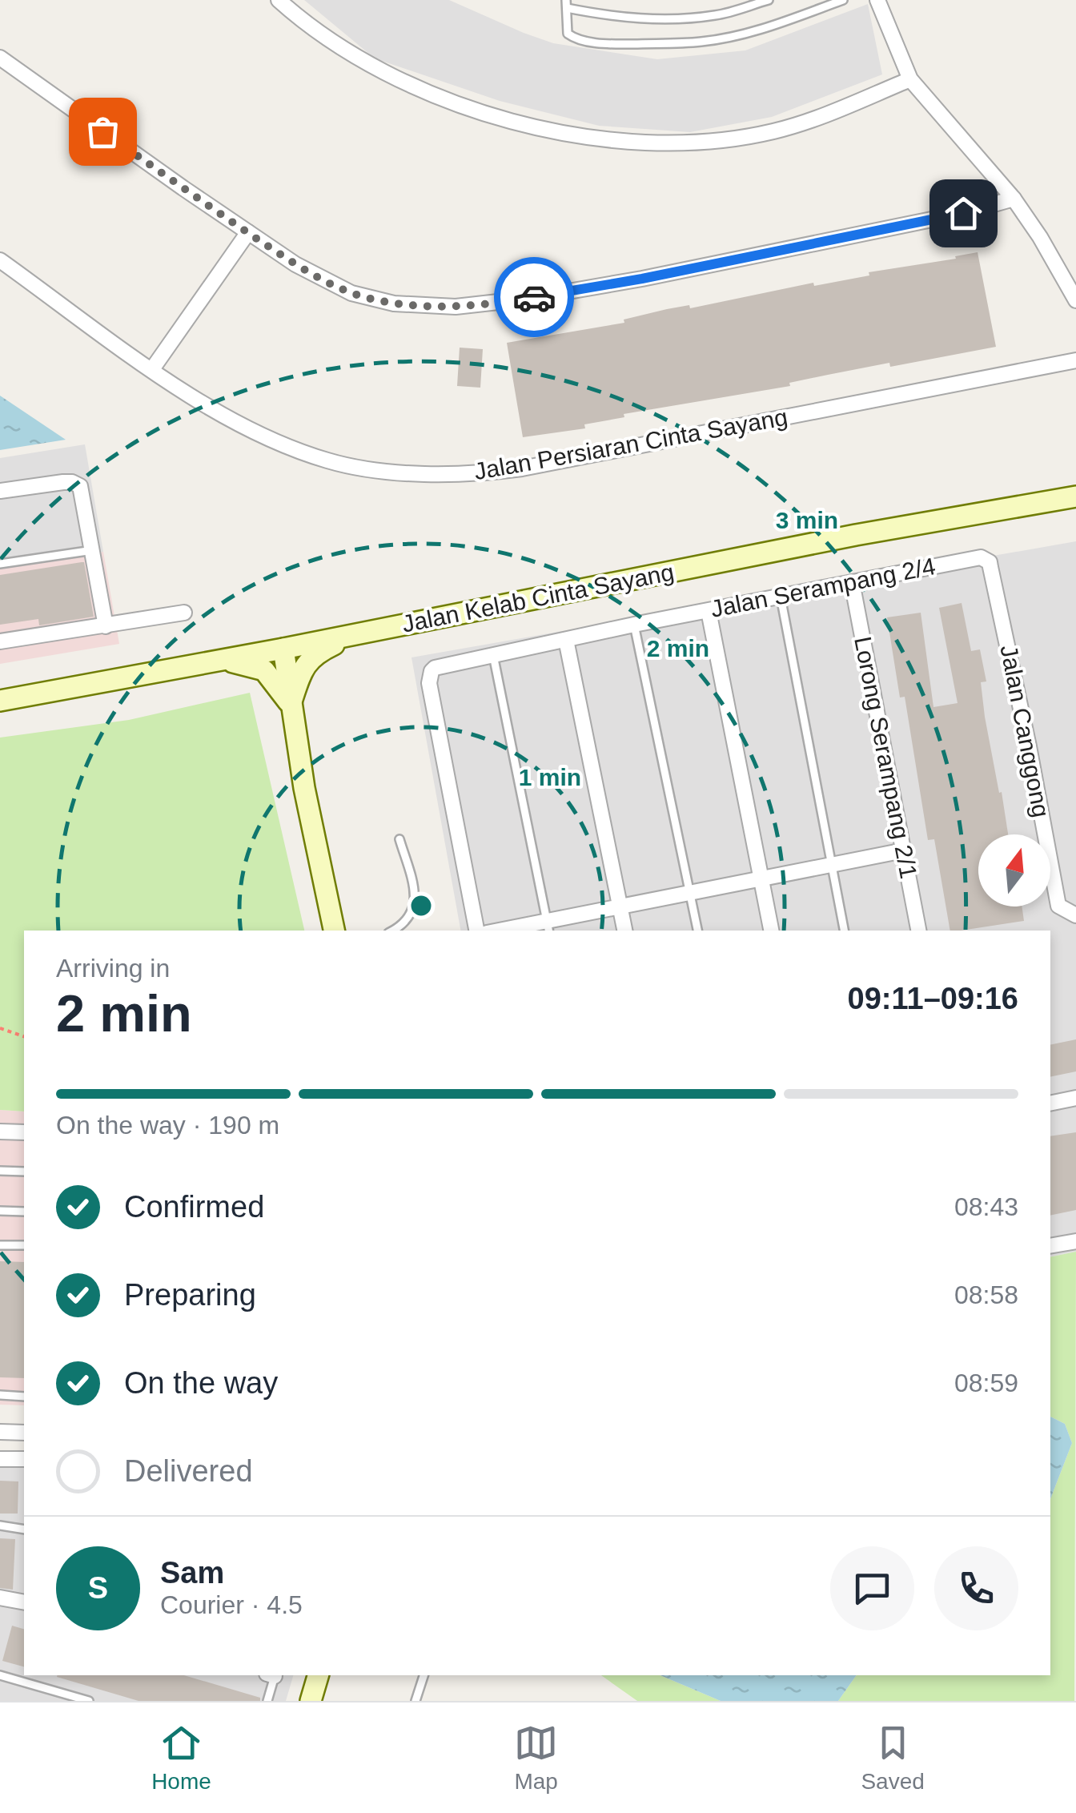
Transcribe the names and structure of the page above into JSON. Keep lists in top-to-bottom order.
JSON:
{
  "streets": {
    "main road": ["Jalan Kelab Cinta Sayang"],
    "street": [
      "Jalan Persiaran Cinta Sayang",
      "Jalan Serampang 2/4",
      "Jalan Canggong",
      "Lorong Serampang 2/1"
    ]
  },
  "crossings": [
    ["Jalan Serampang 2/4", "Jalan Canggong"],
    ["Jalan Serampang 2/4", "Lorong Serampang 2/1"]
  ],
  "north": "top",
  "page": {
    "heading": ["2 min", "Arriving in", "09:11–09:16"],
    "panel": ["Sam", "Courier · 4.5"],
    "bar": "On the way · 190 m",
    "list": [
      ["Confirmed", "08:43"],
      ["Preparing", "08:58"],
      ["On the way", "08:59"],
      "Delivered"
    ],
    "round": "S",
    "tabs": ["Home", "Map", "Saved"]
  },
  "rings": ["3 min", "2 min", "1 min"]
}
